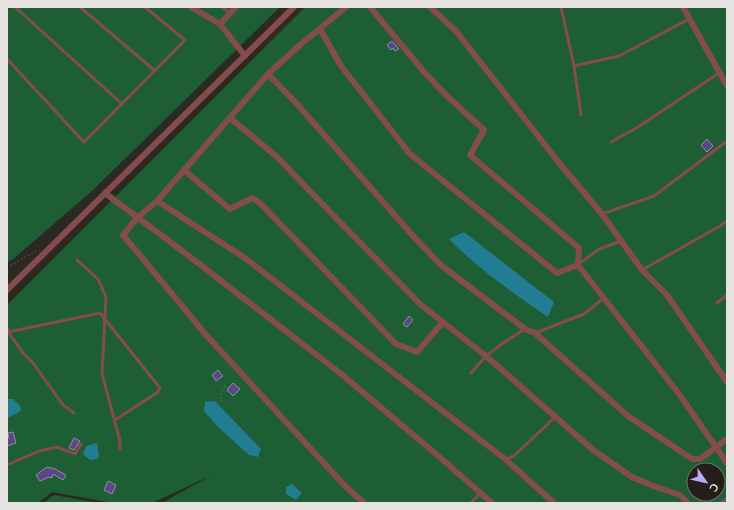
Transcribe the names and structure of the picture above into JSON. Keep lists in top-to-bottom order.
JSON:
{
  "north": "bottom right"
}
